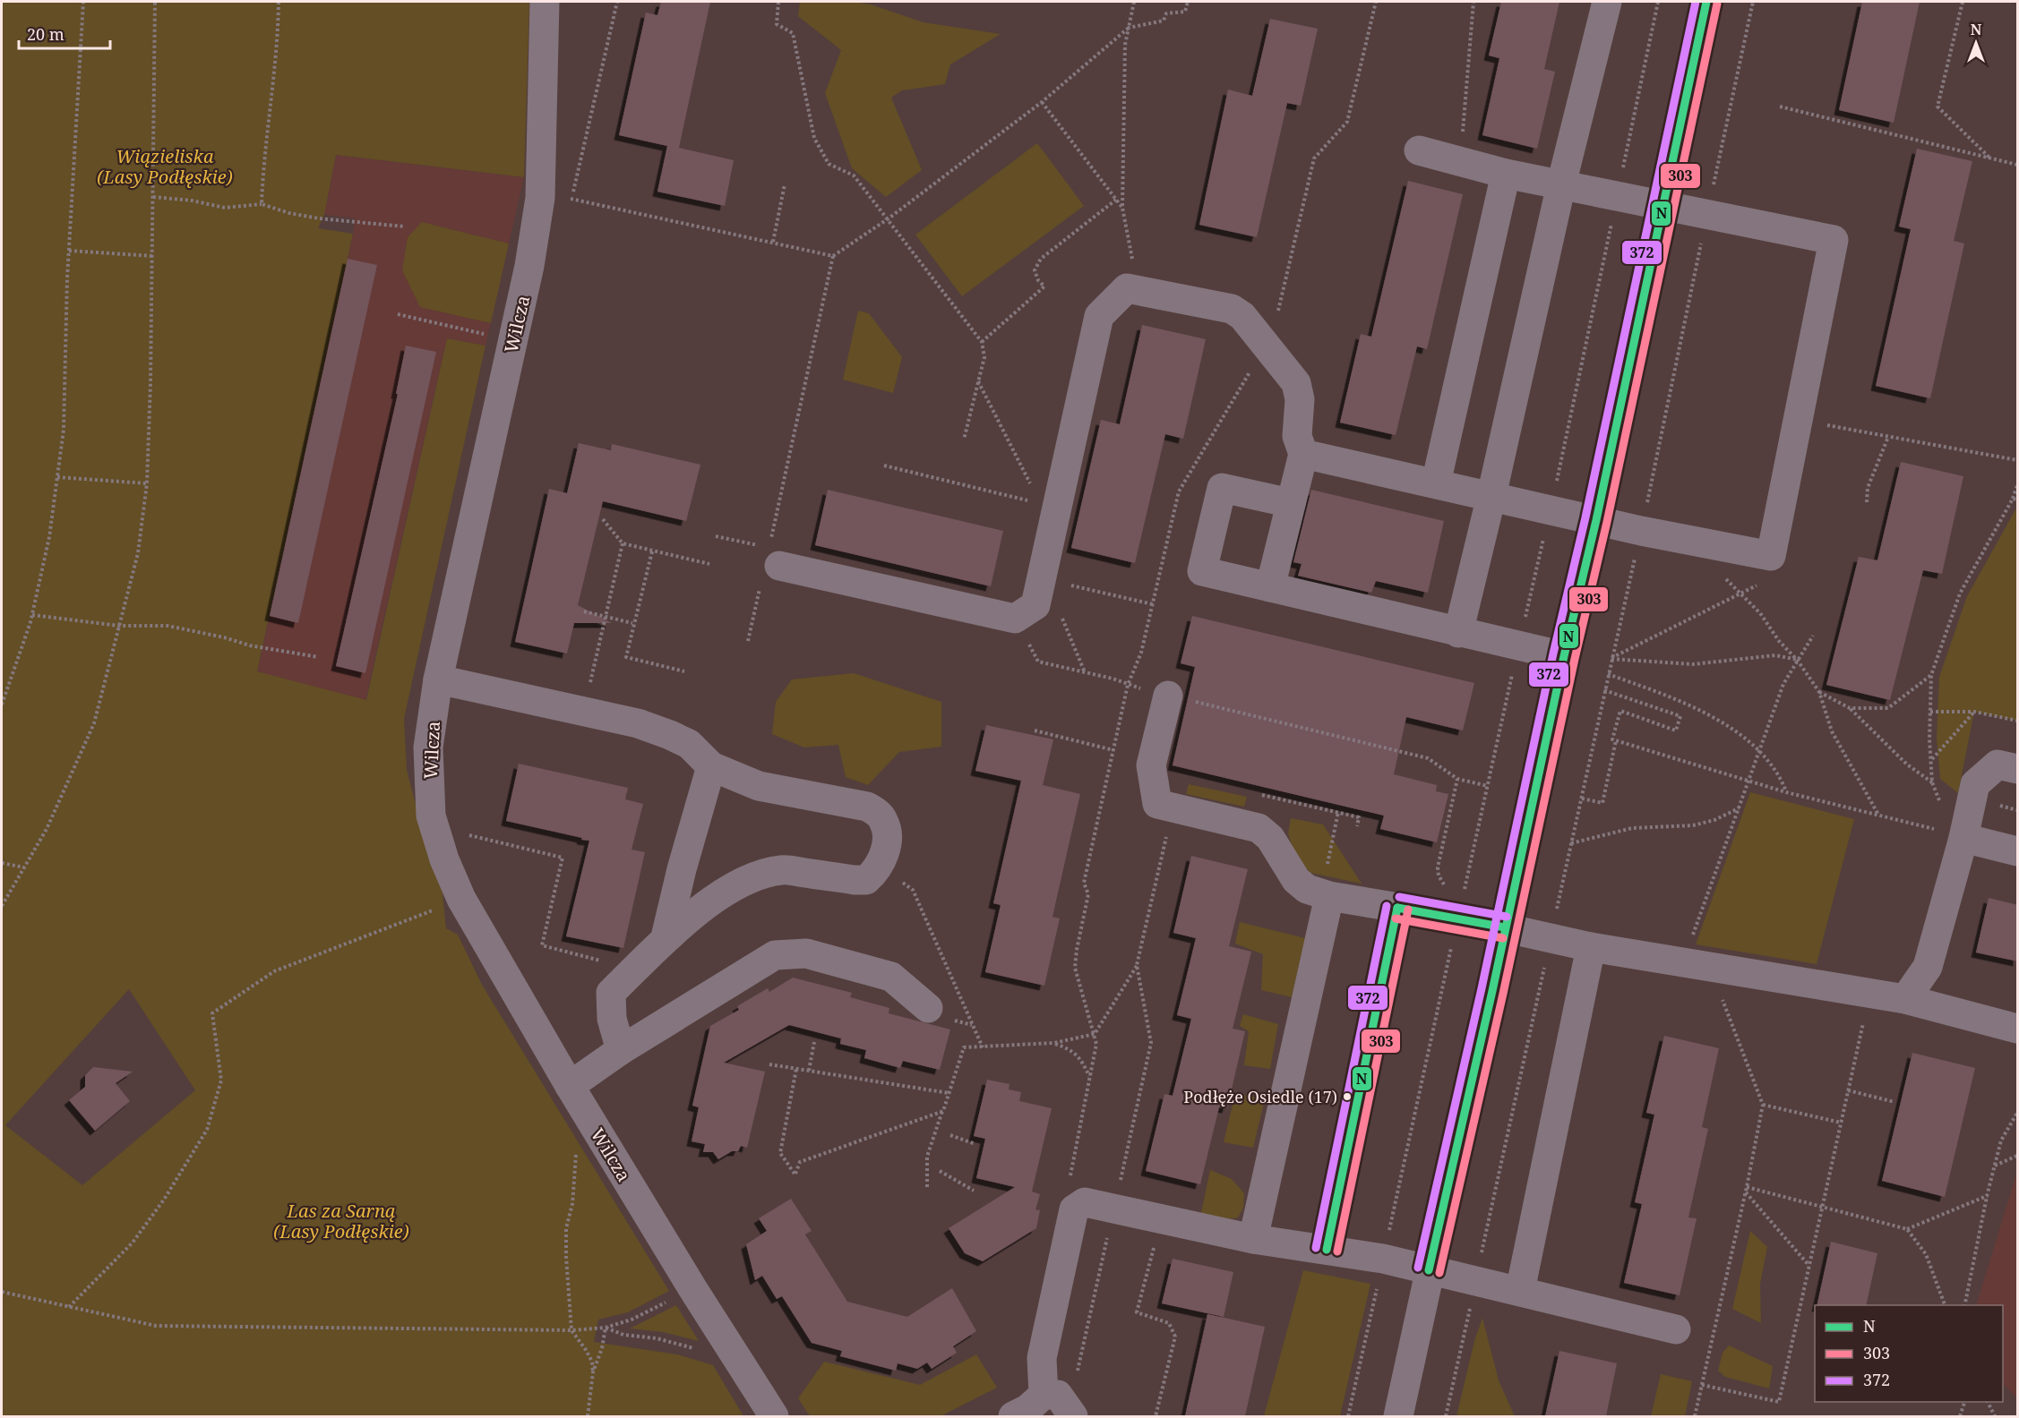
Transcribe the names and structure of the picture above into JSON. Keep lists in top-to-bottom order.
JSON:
{
  "streets": {
    "street": ["Wilcza"]
  },
  "parks": ["Wiązieliska (Lasy Podłęskie)", "Las za Sarną (Lasy Podłęskie)"],
  "places": ["Podłęże Osiedle (17)"],
  "lines": ["transit line N", "transit line 372", "transit line 303"],
  "legend": ["N", "303", "372"],
  "scale_bar": "20 m",
  "north": "top"
}
